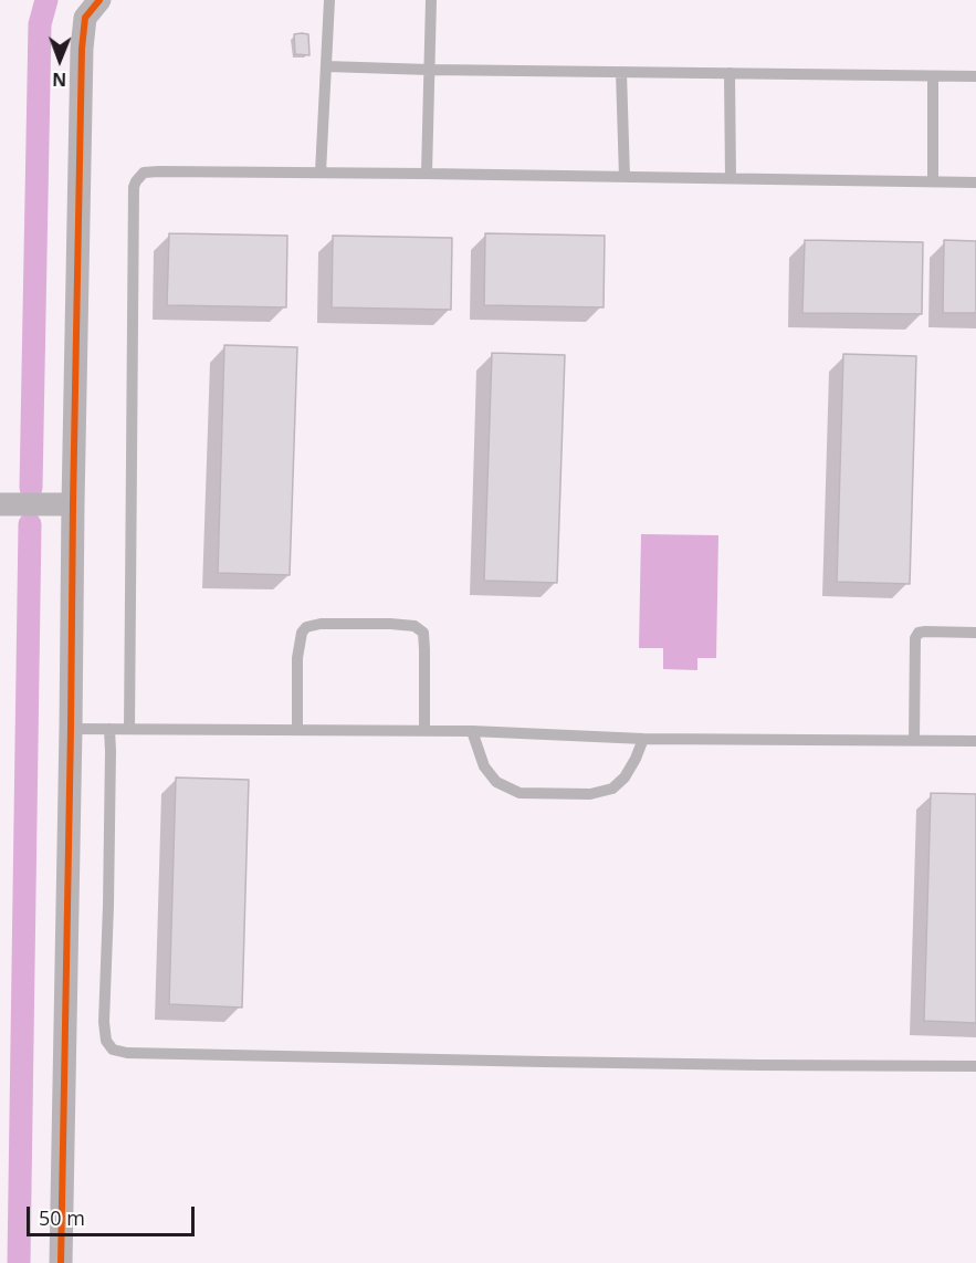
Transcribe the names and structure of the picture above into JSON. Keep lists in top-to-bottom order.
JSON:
{
  "scale_bar": "50 m",
  "north": "bottom"
}
